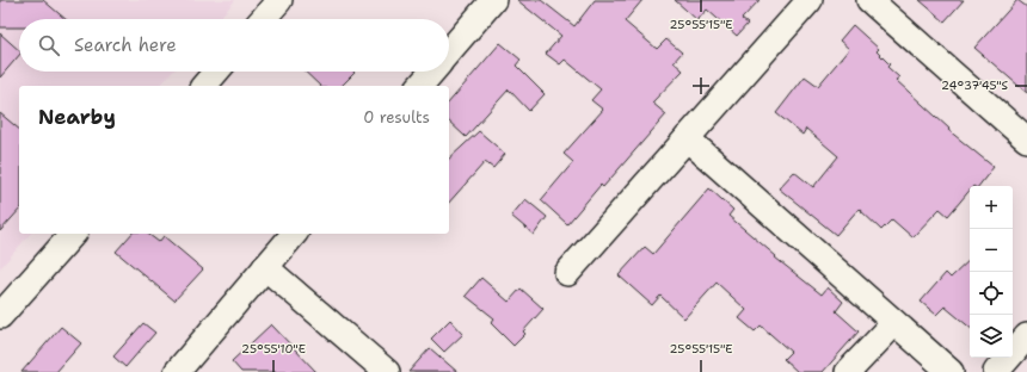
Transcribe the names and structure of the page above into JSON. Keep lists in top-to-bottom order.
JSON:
{
  "page": {
    "search": "Search here",
    "heading": ["Nearby", "0 results"],
    "map_buttons": ["+", "−"]
  },
  "coordinates": ["25°55'15\"E", "24°37'45\"S", "25°55'10\"E"]
}
